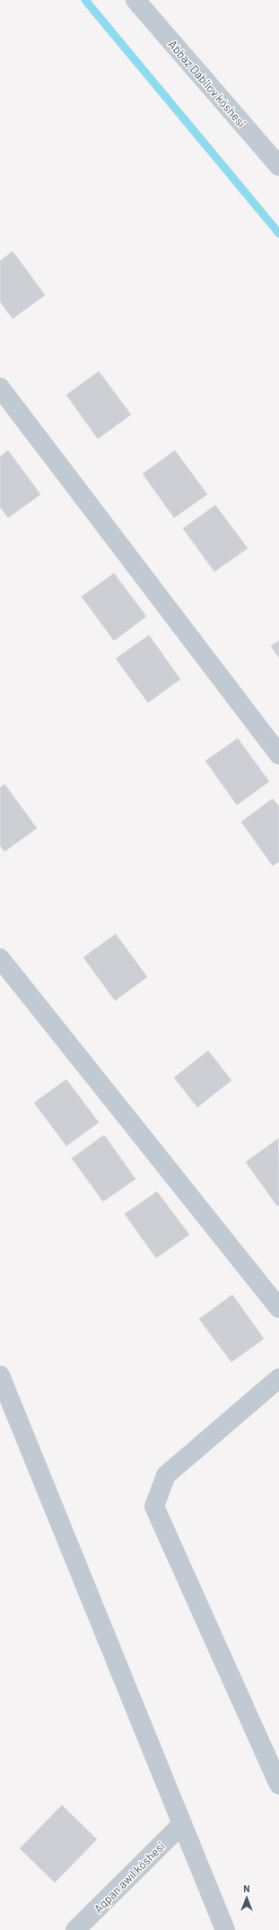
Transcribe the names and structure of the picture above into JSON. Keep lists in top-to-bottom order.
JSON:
{
  "streets": {
    "street": ["Abbaz Dabilov kóshesi", "Aqpan awıl kóshesi"]
  },
  "north": "top"
}
